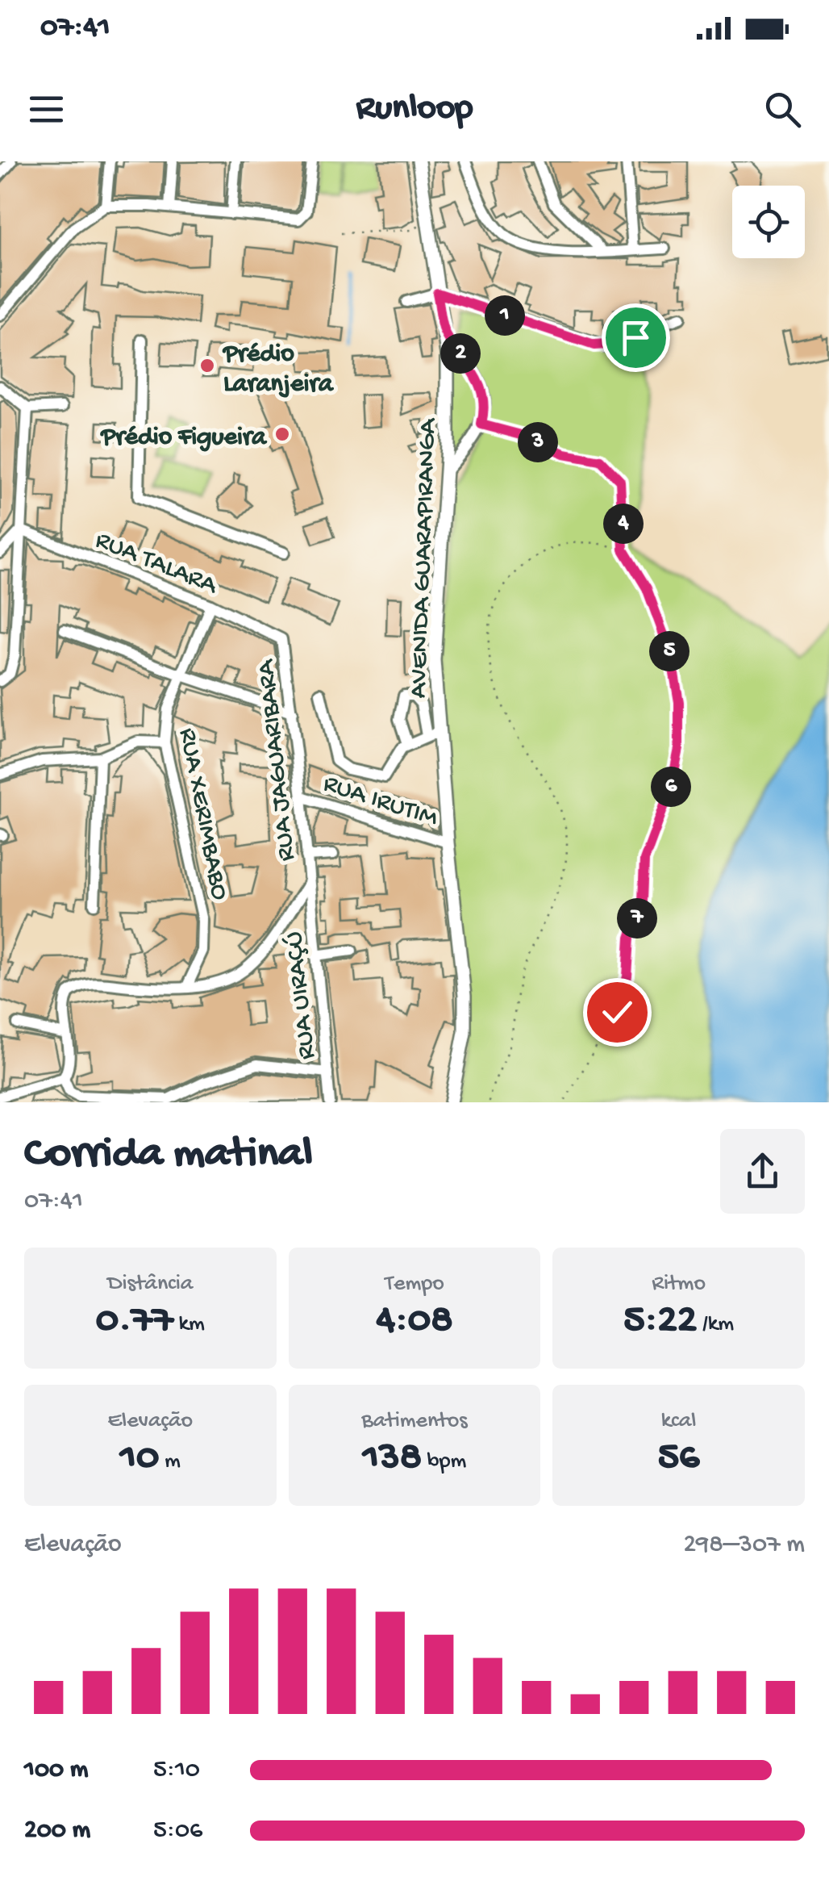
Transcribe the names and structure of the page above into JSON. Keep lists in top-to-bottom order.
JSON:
{
  "streets": {
    "main road": ["AVENIDA GUARAPIRANGA"],
    "street": [
      "RUA TALARA",
      "RUA JAGUARIBARA",
      "RUA IRUTIM",
      "RUA XERIMBABO",
      "RUA UIRAÇÚ"
    ]
  },
  "crossings": [
    ["AVENIDA GUARAPIRANGA", "RUA IRUTIM"],
    ["RUA TALARA", "RUA JAGUARIBARA"],
    ["RUA TALARA", "RUA XERIMBABO"],
    ["RUA JAGUARIBARA", "RUA IRUTIM"],
    ["RUA JAGUARIBARA", "RUA UIRAÇÚ"]
  ],
  "places": ["Prédio Laranjeira", "Prédio Figueira"],
  "page": {
    "status": "07:41",
    "header": "Runloop",
    "pins": [
      "1",
      "2",
      "3",
      "4",
      "5",
      "6",
      "7"
    ],
    "heading": ["Corrida matinal", "07:41"],
    "stats": [
      ["Distância", "0.77 km"],
      ["Tempo", "4:08"],
      ["Ritmo", "5:22 /km"],
      ["Elevação", "10 m"],
      ["Batimentos", "138 bpm"],
      ["kcal", "56"]
    ],
    "chart": ["Elevação", "298–307 m"],
    "list": [
      {
        "name": "100 m",
        "note": "5:10"
      },
      {
        "name": "200 m",
        "note": "5:06"
      }
    ]
  }
}
